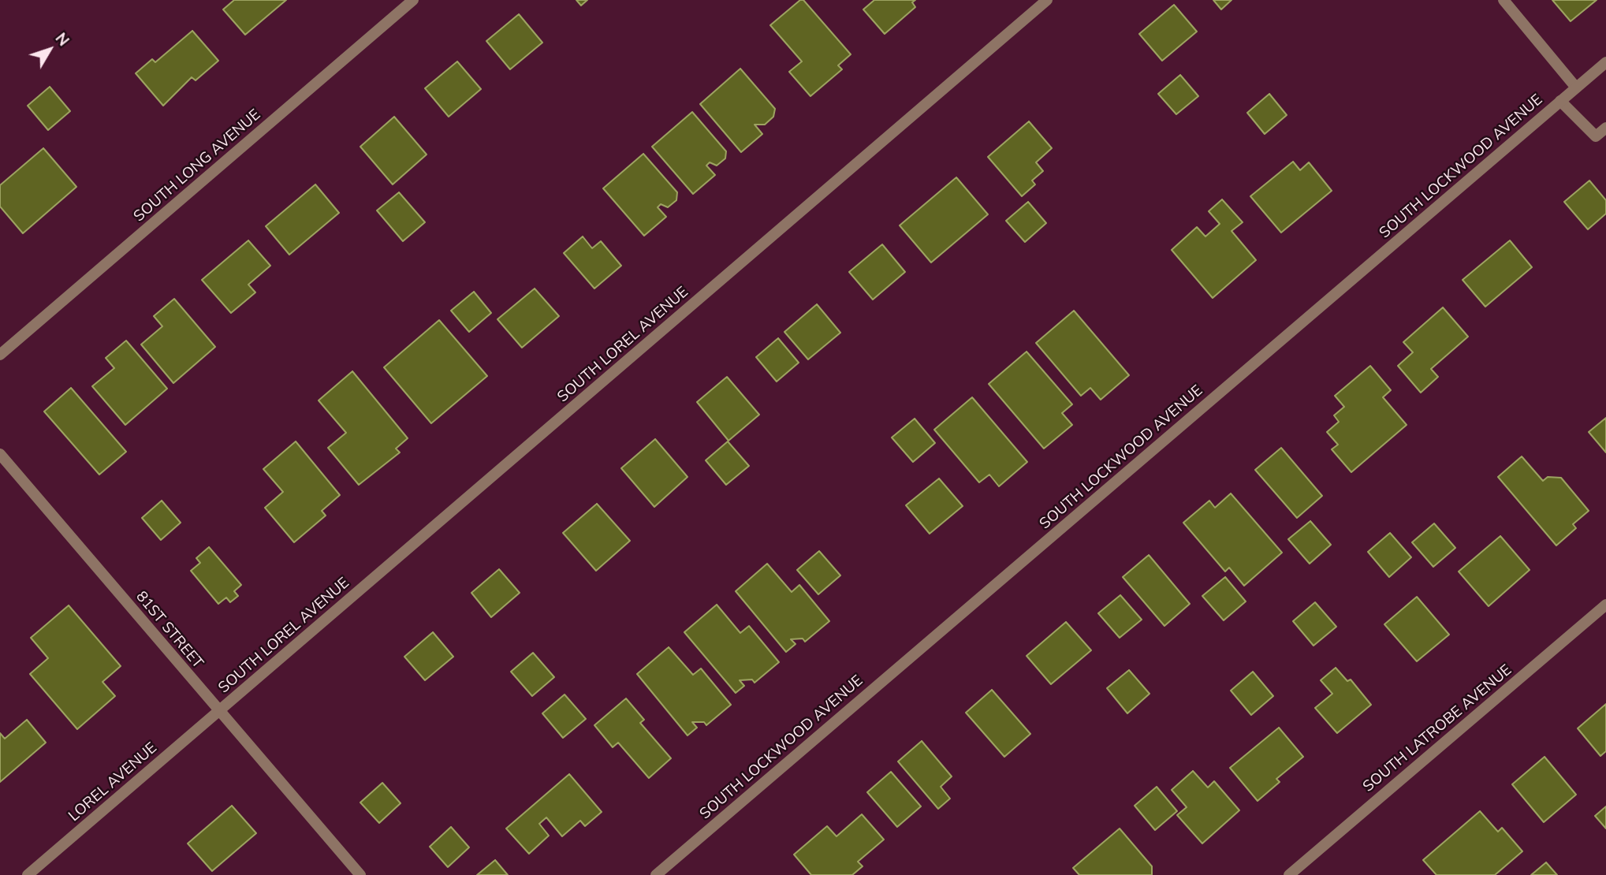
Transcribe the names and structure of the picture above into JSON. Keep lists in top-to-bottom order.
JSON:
{
  "streets": {
    "street": [
      "SOUTH LONG AVENUE",
      "SOUTH LOCKWOOD AVENUE",
      "SOUTH LOREL AVENUE",
      "81ST STREET",
      "SOUTH LATROBE AVENUE",
      "LOREL AVENUE"
    ]
  },
  "crossings": [
    ["SOUTH LOREL AVENUE", "81ST STREET"],
    ["SOUTH LOREL AVENUE", "LOREL AVENUE"],
    ["81ST STREET", "LOREL AVENUE"]
  ],
  "north": "top right"
}
